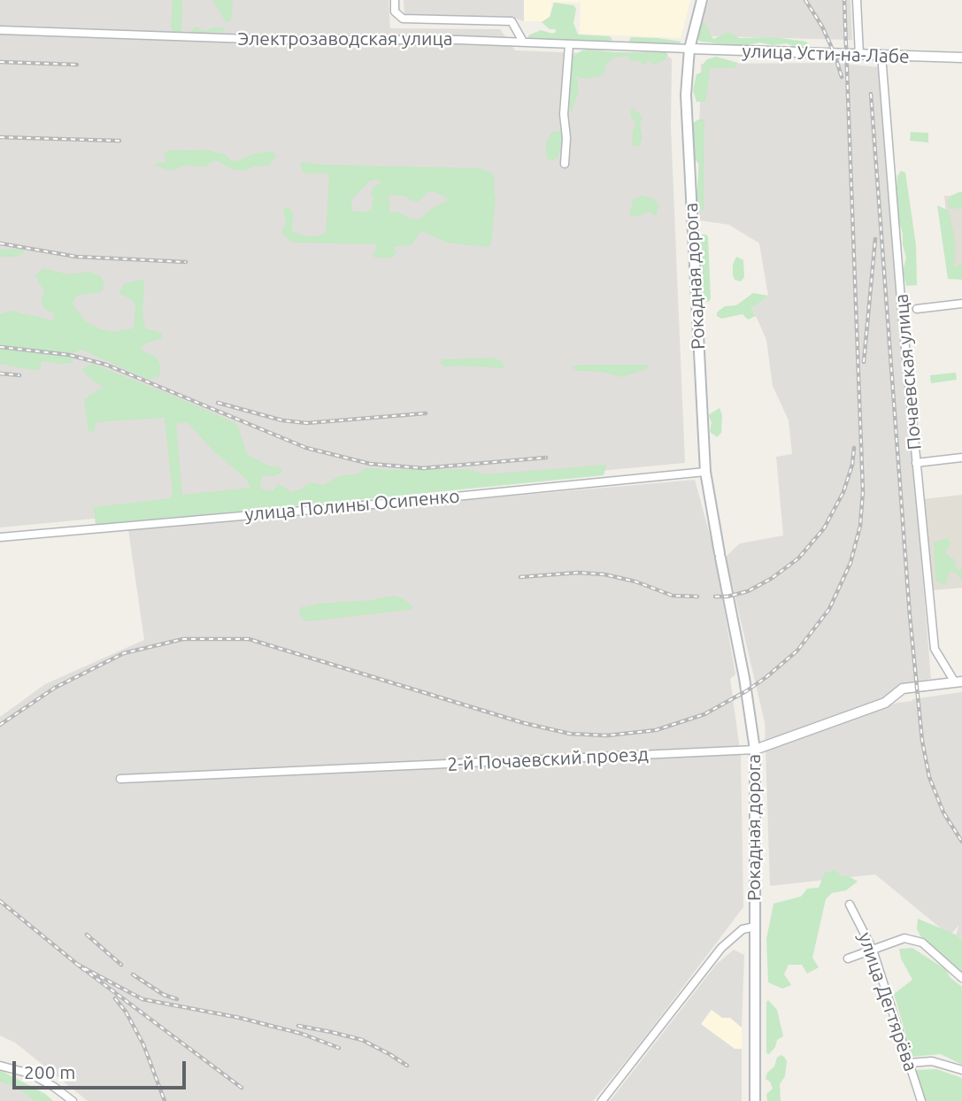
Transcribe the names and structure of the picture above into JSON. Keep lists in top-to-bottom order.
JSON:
{
  "streets": {
    "main road": ["Рокадная дорога"],
    "street": [
      "Электрозаводская улица",
      "улица Усти-на-Лабе",
      "Почаевская улица",
      "улица Полины Осипенко",
      "2-й Почаевский проезд",
      "улица Дегтярёва"
    ]
  },
  "crossings": [
    ["Электрозаводская улица", "улица Усти-на-Лабе"],
    ["Электрозаводская улица", "Рокадная дорога"],
    ["улица Усти-на-Лабе", "Рокадная дорога"],
    ["улица Усти-на-Лабе", "Почаевская улица"],
    ["Рокадная дорога", "улица Полины Осипенко"],
    ["Рокадная дорога", "2-й Почаевский проезд"],
    ["Почаевская улица", "2-й Почаевский проезд"]
  ],
  "scale_bar": "200 m"
}
